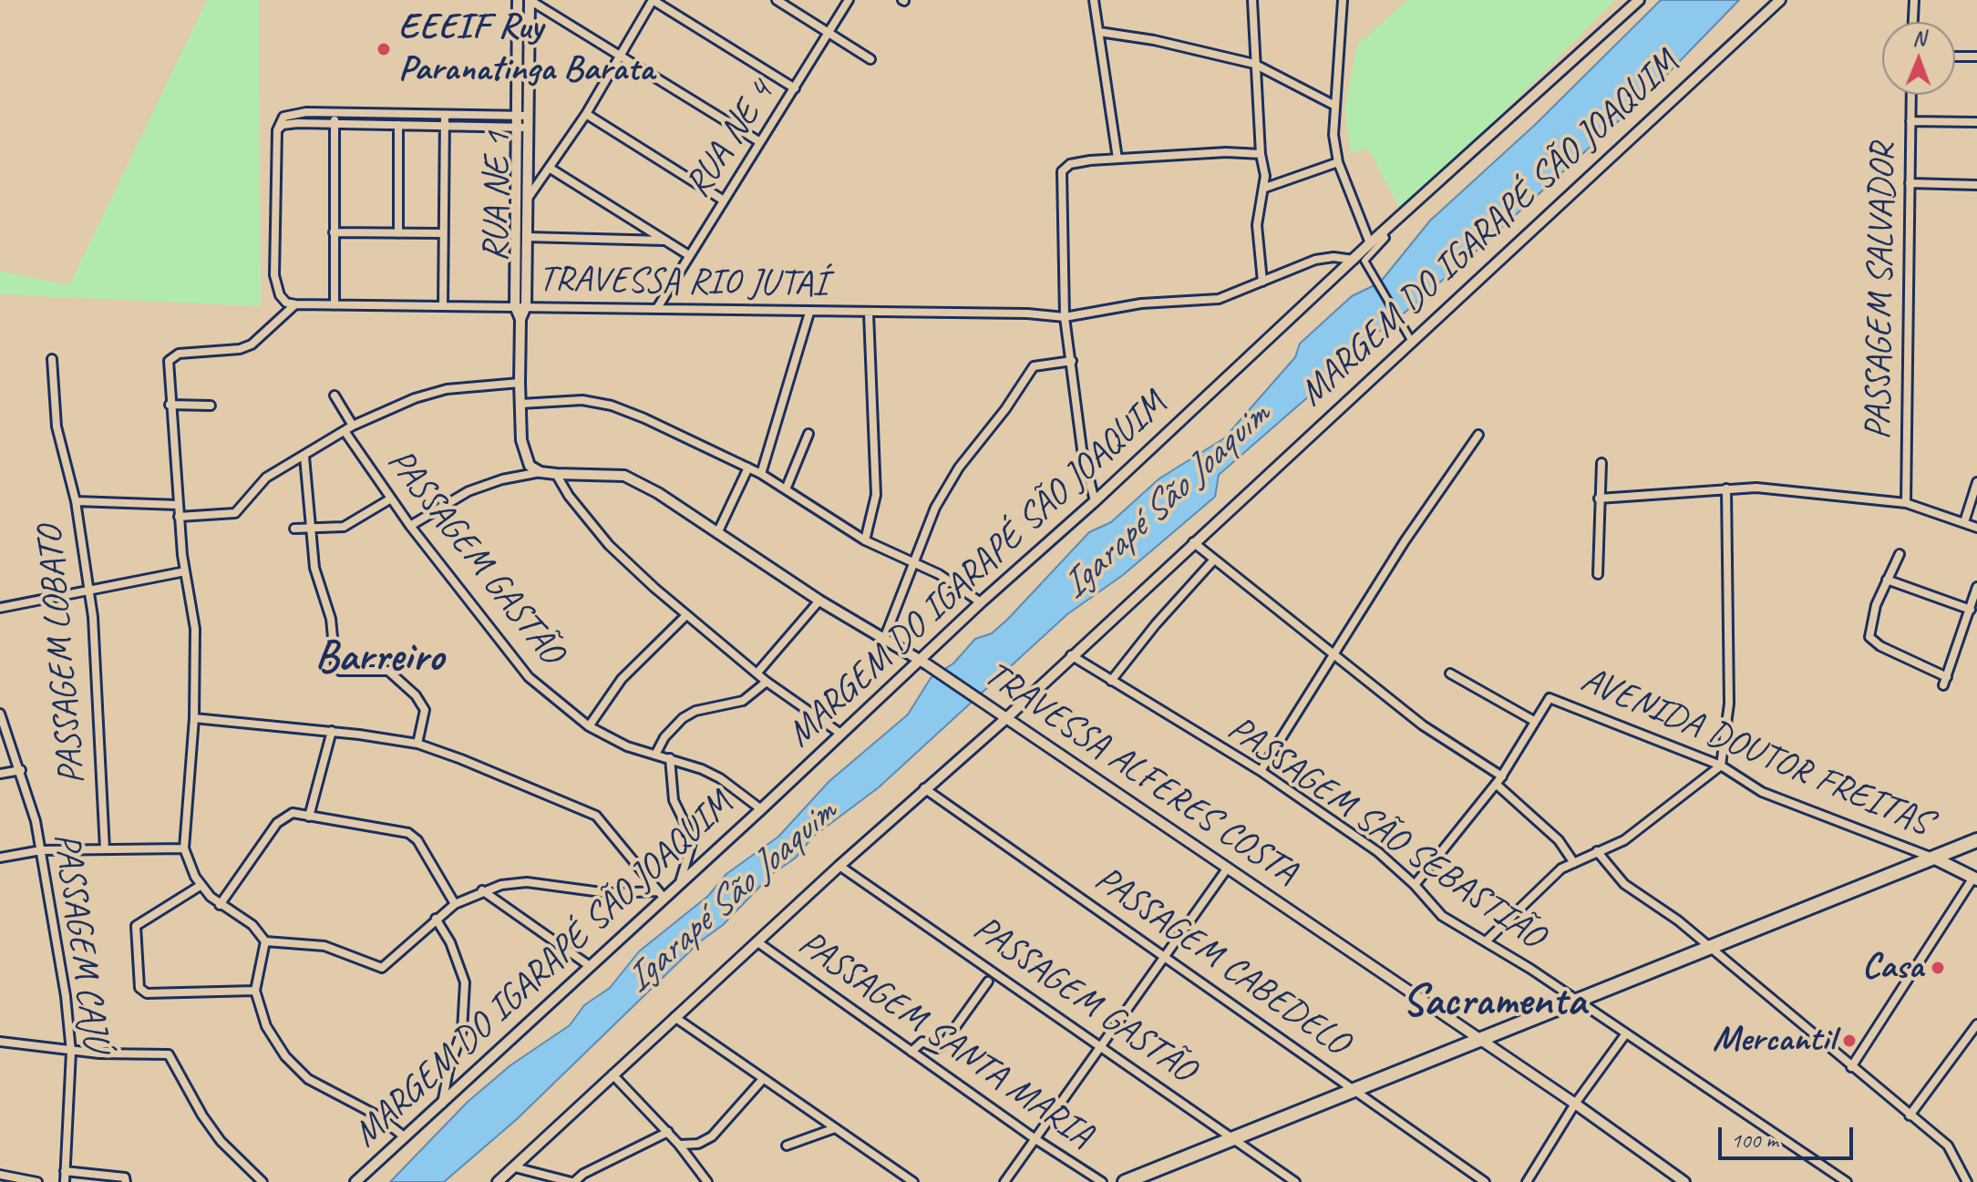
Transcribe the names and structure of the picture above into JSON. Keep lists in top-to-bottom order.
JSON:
{
  "streets": {
    "main road": ["AVENIDA DOUTOR FREITAS"],
    "street": [
      "RUA NE 4",
      "RUA NE 1",
      "MARGEM DO IGARAPÉ SÃO JOAQUIM",
      "TRAVESSA RIO JUTAÍ",
      "PASSAGEM SALVADOR",
      "PASSAGEM GASTÃO",
      "PASSAGEM LOBATO",
      "TRAVESSA ALFERES COSTA",
      "PASSAGEM SÃO SEBASTIÃO",
      "PASSAGEM CAJÚ",
      "PASSAGEM CABEDELO",
      "PASSAGEM SANTA MARIA"
    ]
  },
  "crossings": [
    ["RUA NE 4", "TRAVESSA RIO JUTAÍ"],
    ["RUA NE 1", "TRAVESSA RIO JUTAÍ"],
    ["MARGEM DO IGARAPÉ SÃO JOAQUIM", "TRAVESSA RIO JUTAÍ"],
    ["MARGEM DO IGARAPÉ SÃO JOAQUIM", "PASSAGEM GASTÃO"],
    ["MARGEM DO IGARAPÉ SÃO JOAQUIM", "TRAVESSA ALFERES COSTA"],
    ["MARGEM DO IGARAPÉ SÃO JOAQUIM", "PASSAGEM SÃO SEBASTIÃO"],
    ["MARGEM DO IGARAPÉ SÃO JOAQUIM", "PASSAGEM CABEDELO"],
    ["MARGEM DO IGARAPÉ SÃO JOAQUIM", "PASSAGEM SANTA MARIA"]
  ],
  "districts": ["Barreiro", "Sacramenta"],
  "water": ["Igarapé São Joaquim"],
  "places": ["EEEIF Ruy Paranatinga Barata", "Casa", "Mercantil"],
  "scale_bar": "100 m",
  "north": "top"
}
